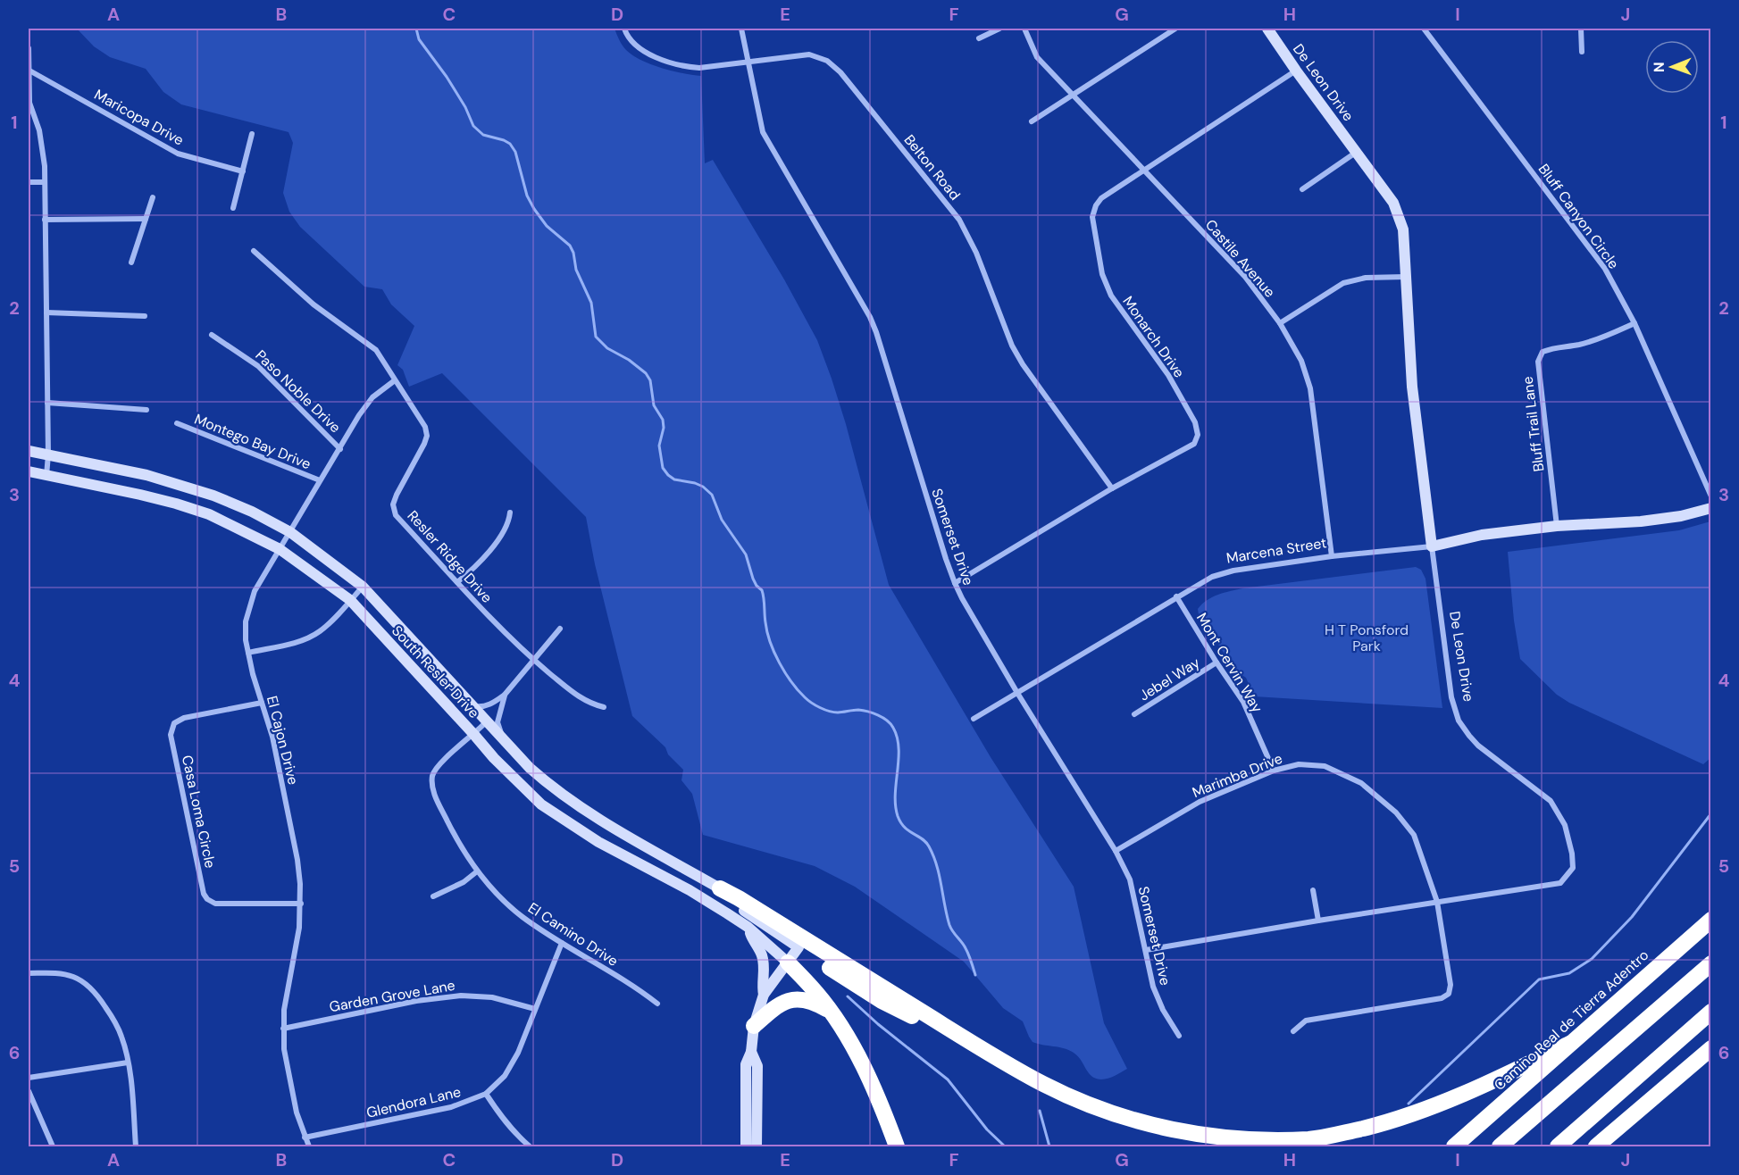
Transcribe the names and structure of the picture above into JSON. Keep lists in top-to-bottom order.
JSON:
{
  "streets": {
    "highway": ["Camino Real de Tierra Adentro"],
    "main road": ["De Leon Drive", "Marcena Street", "South Resler Drive"],
    "street": [
      "Maricopa Drive",
      "Belton Road",
      "Bluff Canyon Circle",
      "Castile Avenue",
      "Monarch Drive",
      "Paso Noble Drive",
      "Bluff Trail Lane",
      "Montego Bay Drive",
      "Somerset Drive",
      "Resler Ridge Drive",
      "Mont Cervin Way",
      "Jebel Way",
      "El Cajon Drive",
      "Marimba Drive",
      "Casa Loma Circle",
      "El Camino Drive",
      "Garden Grove Lane",
      "Glendora Lane"
    ]
  },
  "crossings": [
    ["De Leon Drive", "Monarch Drive"],
    ["De Leon Drive", "Somerset Drive"],
    ["De Leon Drive", "Marcena Street"],
    ["De Leon Drive", "Marimba Drive"],
    ["Belton Road", "Monarch Drive"],
    ["Belton Road", "Somerset Drive"],
    ["Bluff Canyon Circle", "Bluff Trail Lane"],
    ["Castile Avenue", "Monarch Drive"],
    ["Castile Avenue", "Marcena Street"],
    ["Monarch Drive", "Somerset Drive"],
    ["Paso Noble Drive", "El Cajon Drive"],
    ["Bluff Trail Lane", "Marcena Street"],
    ["Montego Bay Drive", "El Cajon Drive"],
    ["Somerset Drive", "Marcena Street"],
    ["Somerset Drive", "Marimba Drive"],
    ["Marcena Street", "Mont Cervin Way"],
    ["Resler Ridge Drive", "El Cajon Drive"],
    ["Mont Cervin Way", "Jebel Way"],
    ["Mont Cervin Way", "Marimba Drive"],
    ["South Resler Drive", "El Cajon Drive"],
    ["South Resler Drive", "El Camino Drive"],
    ["El Cajon Drive", "Casa Loma Circle"],
    ["El Cajon Drive", "Garden Grove Lane"],
    ["El Cajon Drive", "Glendora Lane"],
    ["El Camino Drive", "Glendora Lane"],
    ["Garden Grove Lane", "Glendora Lane"]
  ],
  "parks": ["H T Ponsford Park"],
  "north": "left",
  "grid": {
    "columns": [
      "A",
      "B",
      "C",
      "D",
      "E",
      "F",
      "G",
      "H",
      "I",
      "J"
    ],
    "rows": [
      "1",
      "2",
      "3",
      "4",
      "5",
      "6"
    ]
  }
}
